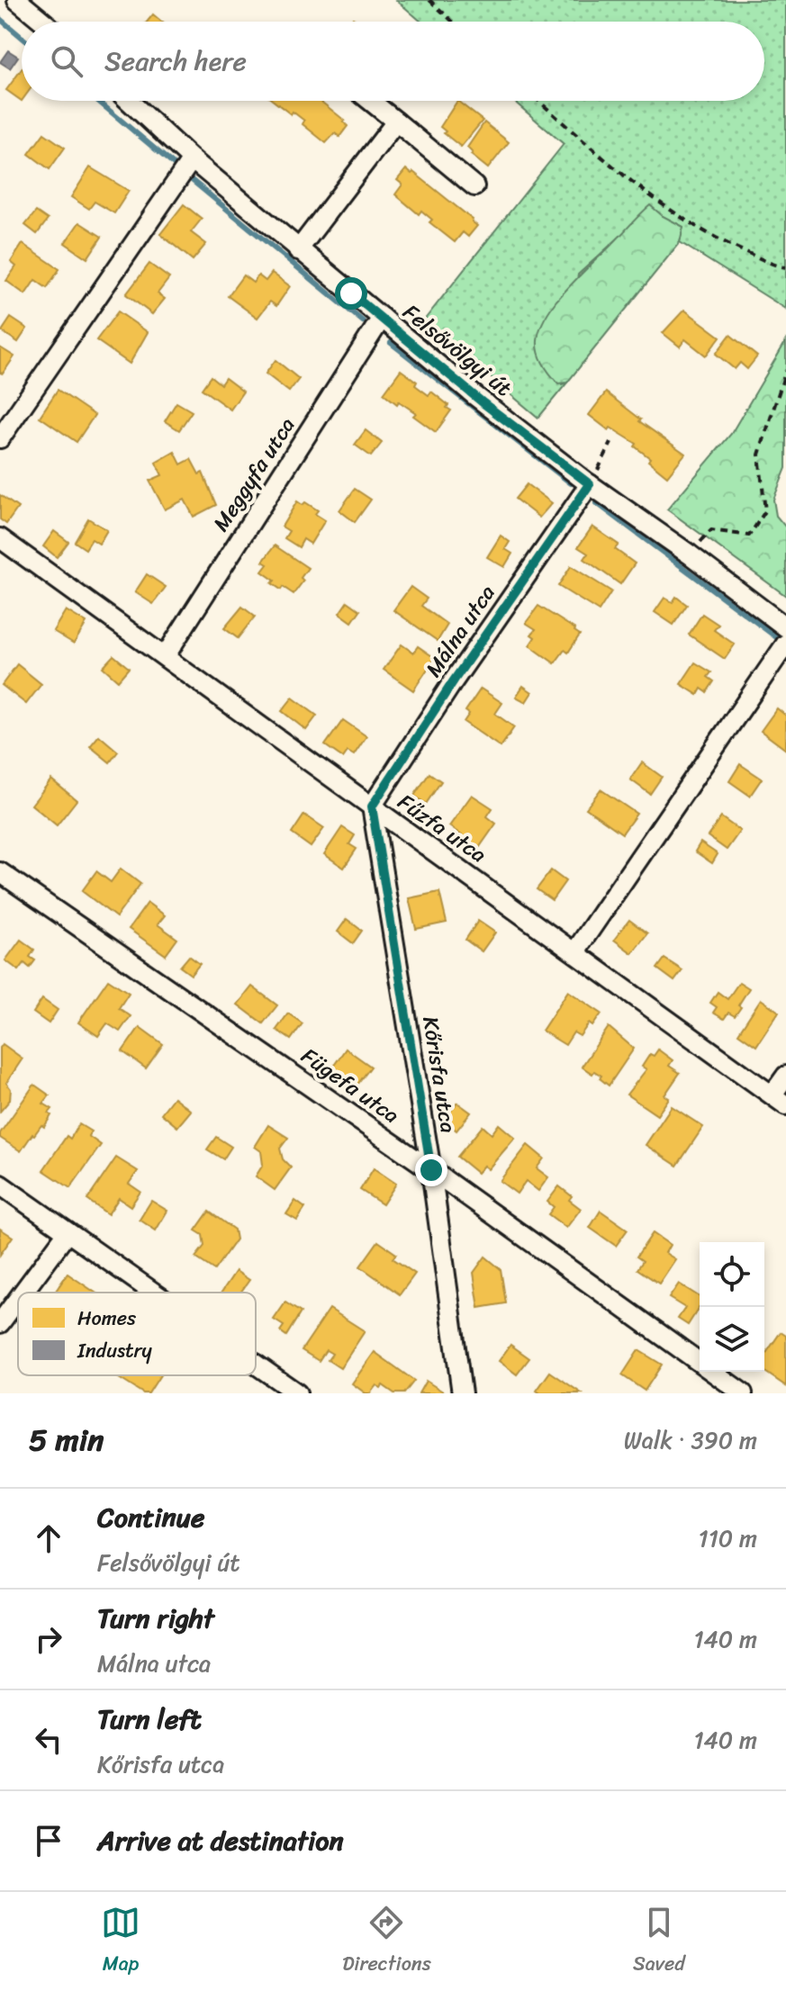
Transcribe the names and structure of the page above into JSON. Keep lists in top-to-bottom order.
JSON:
{
  "streets": {
    "street": [
      "Felsővölgyi út",
      "Meggyfa utca",
      "Málna utca",
      "Fűzfa utca",
      "Kőrisfa utca",
      "Fügefa utca"
    ]
  },
  "crossings": [
    ["Felsővölgyi út", "Meggyfa utca"],
    ["Felsővölgyi út", "Málna utca"],
    ["Meggyfa utca", "Fűzfa utca"],
    ["Málna utca", "Fűzfa utca"],
    ["Málna utca", "Kőrisfa utca"],
    ["Fűzfa utca", "Kőrisfa utca"],
    ["Kőrisfa utca", "Fügefa utca"]
  ],
  "legend": ["Homes", "Industry"],
  "page": {
    "search": "Search here",
    "heading": ["5 min", "Walk · 390 m"],
    "list": [
      ["Continue", "Felsővölgyi út", "110 m"],
      ["Turn right", "Málna utca", "140 m"],
      ["Turn left", "Kőrisfa utca", "140 m"],
      "Arrive at destination"
    ],
    "nav": ["Map", "Directions", "Saved"]
  }
}
